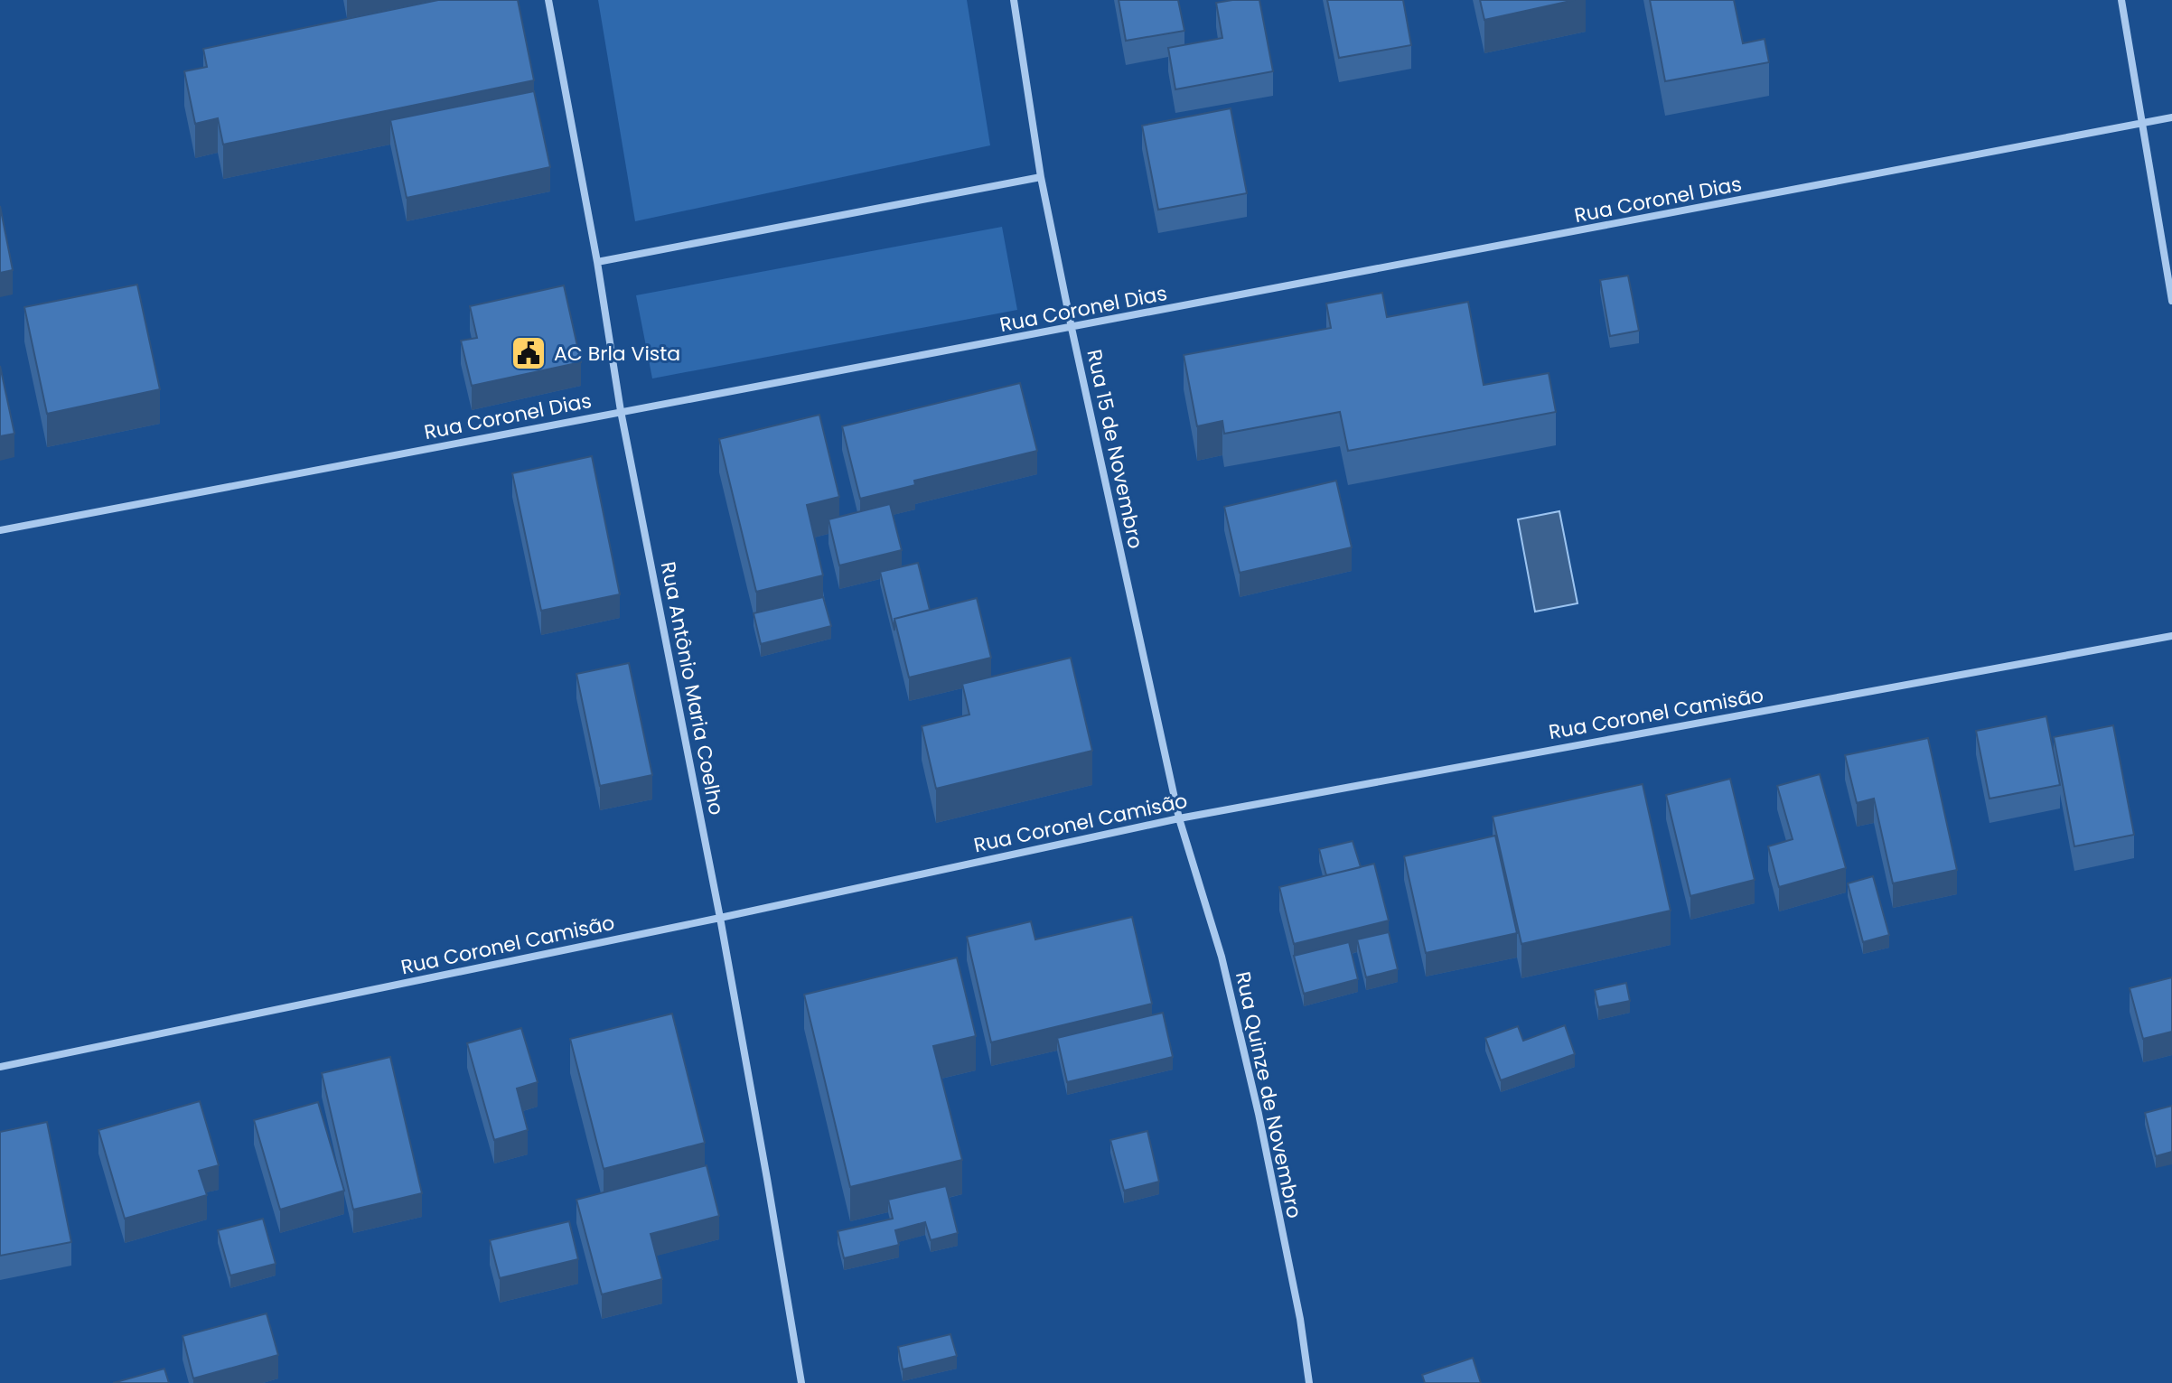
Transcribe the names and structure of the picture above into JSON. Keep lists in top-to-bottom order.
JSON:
{
  "streets": {
    "street": [
      "Rua Coronel Dias",
      "Rua 15 de Novembro",
      "Rua Antônio Maria Coelho",
      "Rua Coronel Camisão",
      "Rua Quinze de Novembro"
    ]
  },
  "crossings": [
    ["Rua Coronel Dias", "Rua 15 de Novembro"],
    ["Rua Coronel Dias", "Rua Antônio Maria Coelho"],
    ["Rua 15 de Novembro", "Rua Coronel Camisão"],
    ["Rua 15 de Novembro", "Rua Quinze de Novembro"],
    ["Rua Antônio Maria Coelho", "Rua Coronel Camisão"],
    ["Rua Coronel Camisão", "Rua Quinze de Novembro"]
  ],
  "places": {
    "public building": ["AC Brla Vista"]
  }
}
